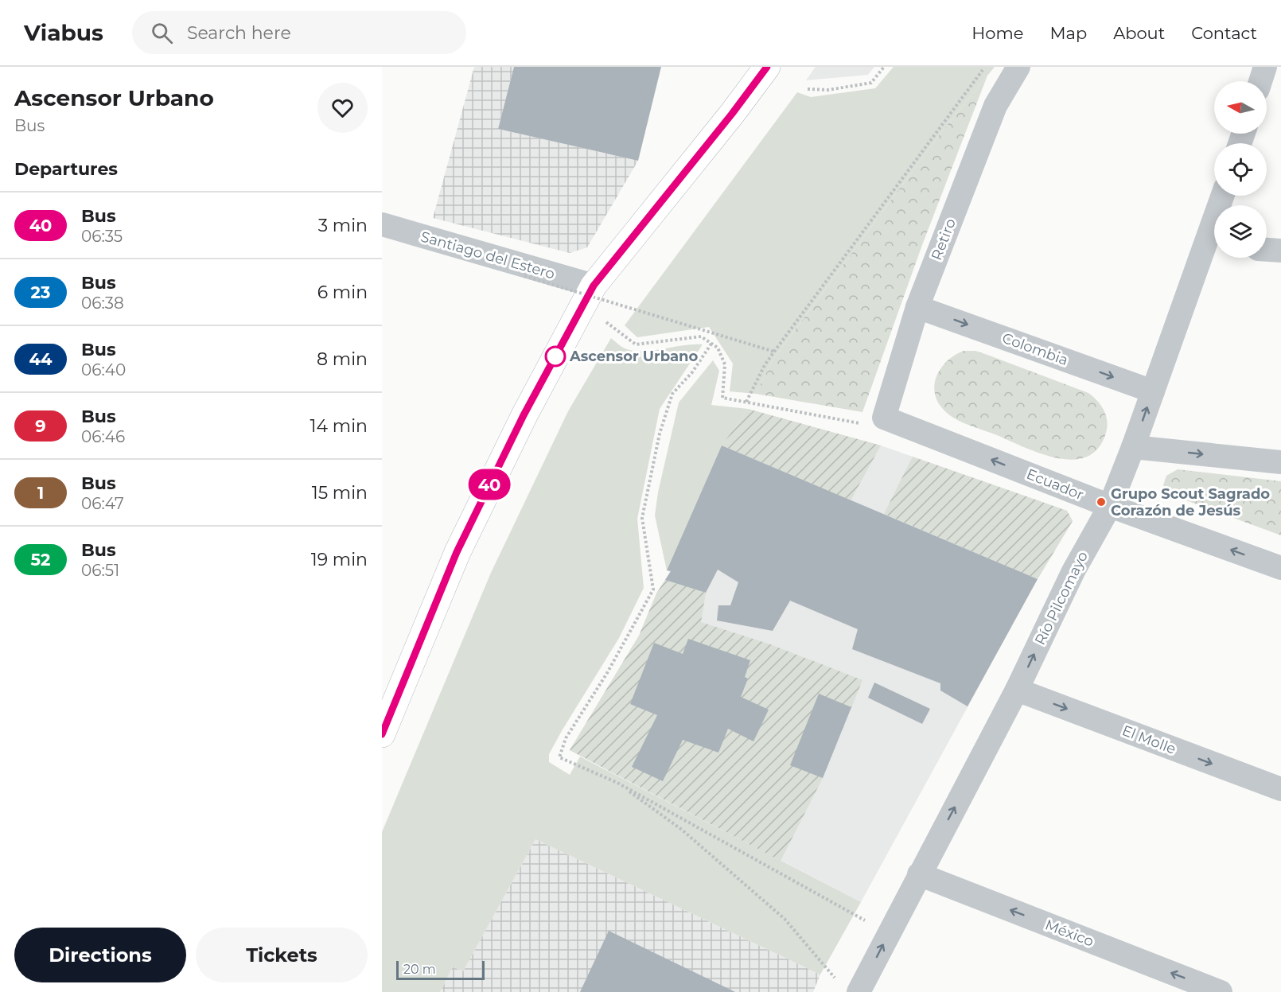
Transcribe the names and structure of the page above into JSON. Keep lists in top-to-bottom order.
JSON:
{
  "streets": {
    "street": [
      "Retiro",
      "Santiago del Estero",
      "Colombia",
      "Ecuador",
      "Río Pilcomayo",
      "El Molle",
      "México"
    ]
  },
  "crossings": [
    ["Retiro", "Colombia"],
    ["Retiro", "Ecuador"],
    ["Colombia", "Río Pilcomayo"],
    ["Ecuador", "Río Pilcomayo"],
    ["Río Pilcomayo", "El Molle"],
    ["Río Pilcomayo", "México"]
  ],
  "one_way": [
    "Colombia",
    "Río Pilcomayo",
    "El Molle",
    "México"
  ],
  "places": ["Ascensor Urbano", "Grupo Scout Sagrado Corazón de Jesús"],
  "lines": ["bus line 40"],
  "scale_bar": "20 m",
  "north": "left",
  "page": {
    "header": "Viabus",
    "search": "Search here",
    "nav": [
      "Home",
      "Map",
      "About",
      "Contact"
    ],
    "heading": [
      ["Ascensor Urbano", "Bus"],
      "Departures"
    ],
    "on_map": "40",
    "list": [
      {
        "mark": "40",
        "name": "Bus",
        "note": "06:35",
        "value": "3 min"
      },
      {
        "mark": "23",
        "name": "Bus",
        "note": "06:38",
        "value": "6 min"
      },
      {
        "mark": "44",
        "name": "Bus",
        "note": "06:40",
        "value": "8 min"
      },
      {
        "mark": "9",
        "name": "Bus",
        "note": "06:46",
        "value": "14 min"
      },
      {
        "mark": "1",
        "name": "Bus",
        "note": "06:47",
        "value": "15 min"
      },
      {
        "mark": "52",
        "name": "Bus",
        "note": "06:51",
        "value": "19 min"
      }
    ],
    "buttons": ["Directions", "Tickets"],
    "scale": "20 m"
  }
}
